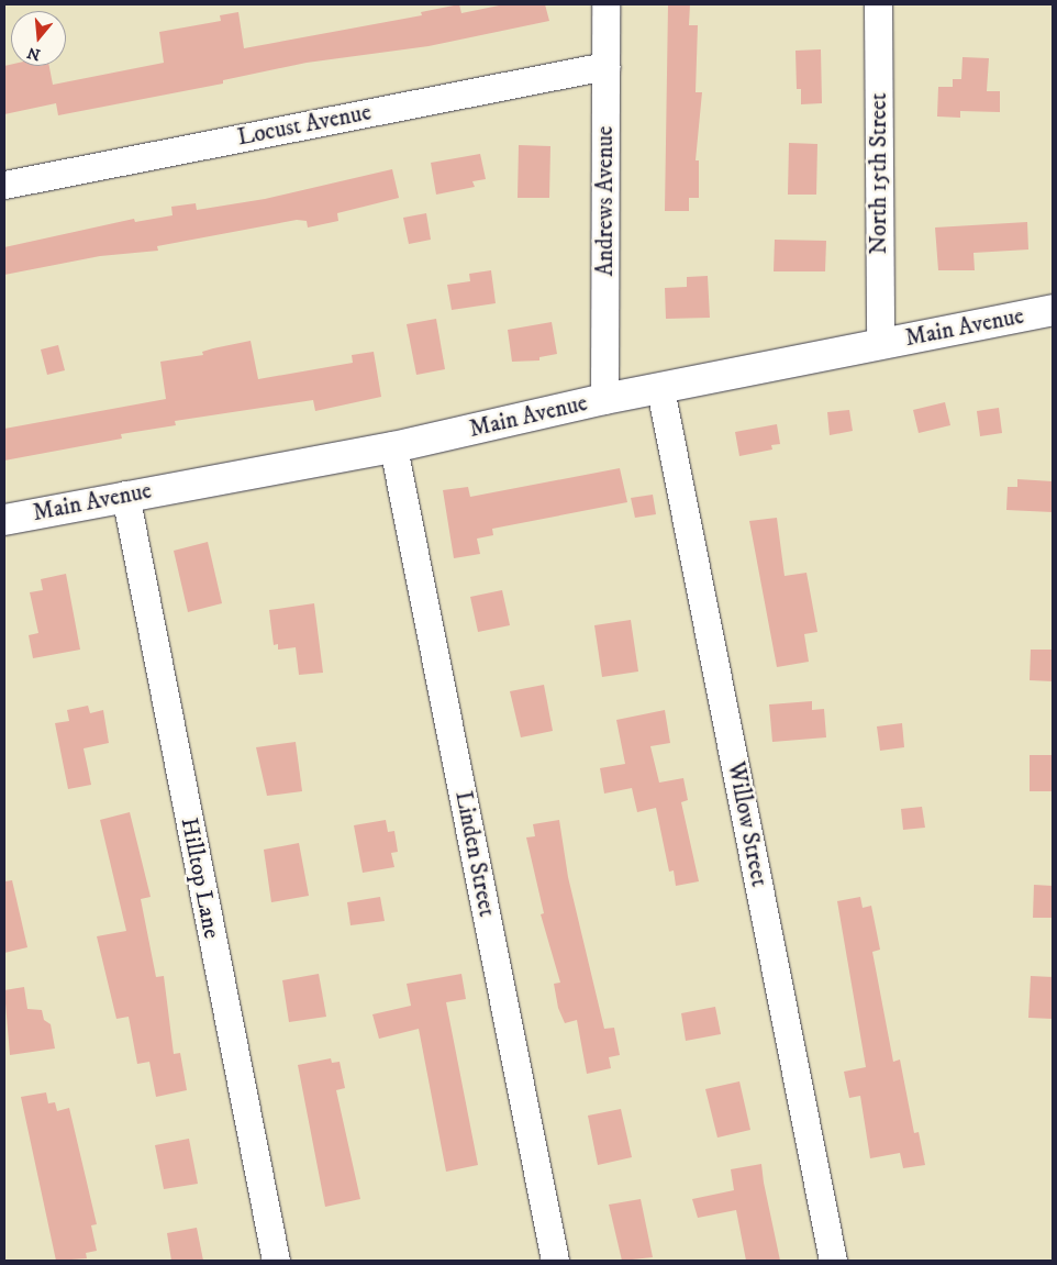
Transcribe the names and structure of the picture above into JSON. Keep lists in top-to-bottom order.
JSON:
{
  "streets": {
    "street": [
      "Locust Avenue",
      "North 15th Street",
      "Andrews Avenue",
      "Main Avenue",
      "Willow Street",
      "Linden Street",
      "Hilltop Lane"
    ]
  },
  "crossings": [
    ["Locust Avenue", "Andrews Avenue"],
    ["North 15th Street", "Main Avenue"],
    ["Andrews Avenue", "Main Avenue"],
    ["Main Avenue", "Willow Street"],
    ["Main Avenue", "Linden Street"],
    ["Main Avenue", "Hilltop Lane"]
  ],
  "north": "bottom"
}
